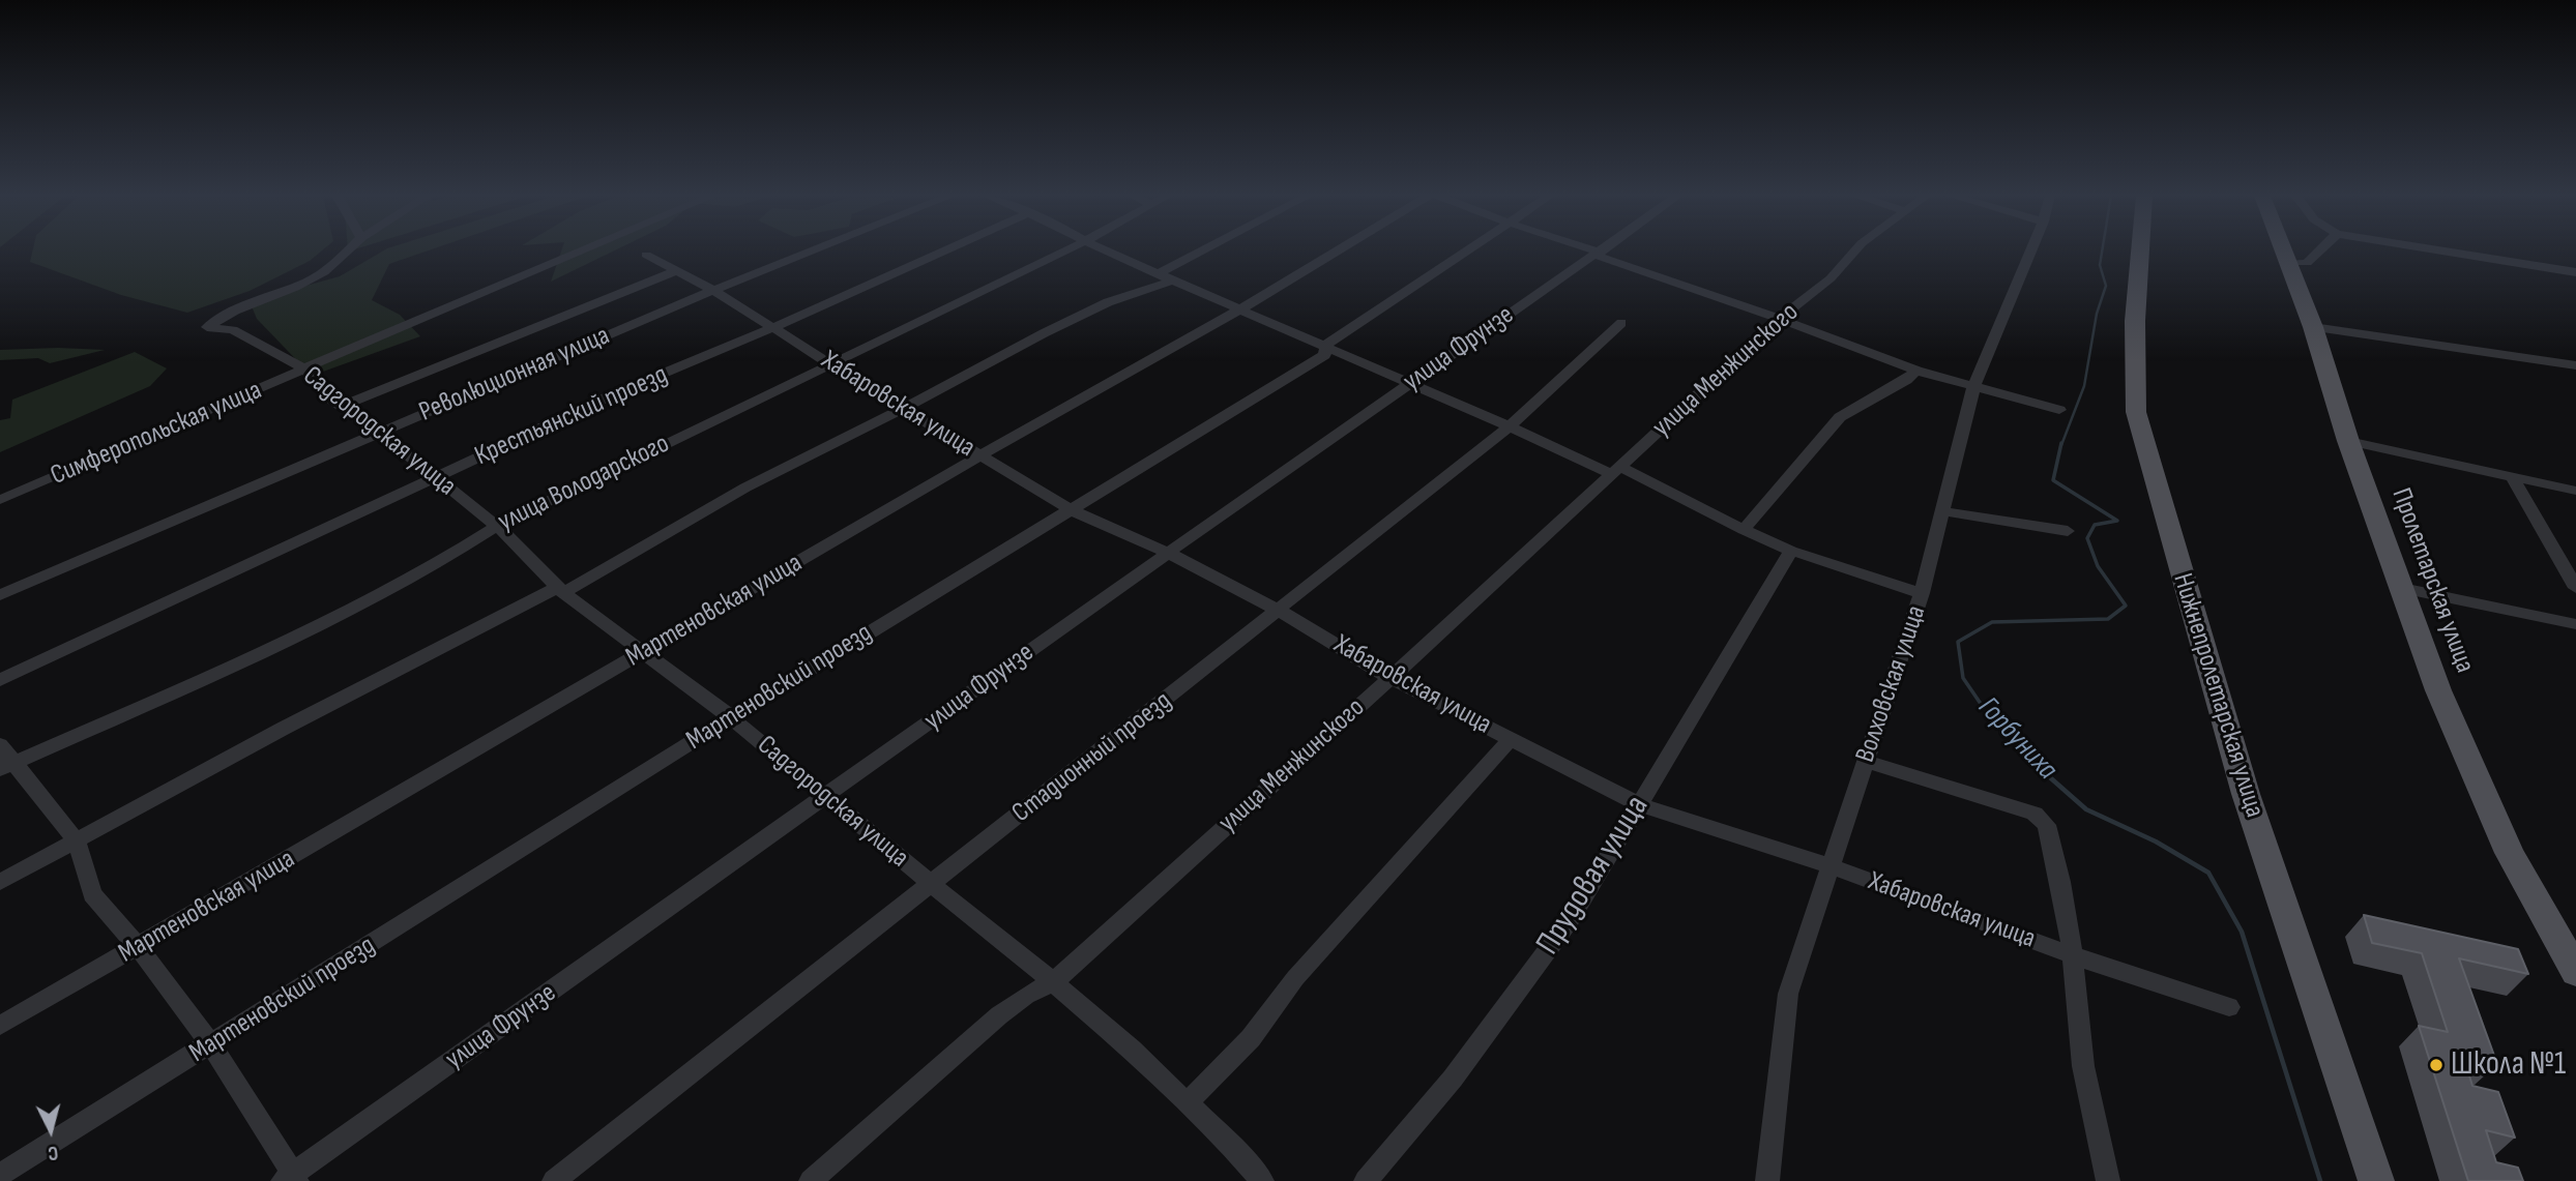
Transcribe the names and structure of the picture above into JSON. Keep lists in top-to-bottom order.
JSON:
{
  "streets": {
    "main road": ["Пролетарская улица", "Нижнепролетарская улица"],
    "street": [
      "улица Фрунзе",
      "улица Менжинского",
      "Революционная улица",
      "Хабаровская улица",
      "Крестьянский проезд",
      "Садгородская улица",
      "Симферопольская улица",
      "улица Володарского",
      "Мартеновская улица",
      "Волховская улица",
      "Мартеновский проезд",
      "Стадионный проезд",
      "Прудовая улица"
    ]
  },
  "crossings": [
    ["улица Фрунзе", "Хабаровская улица"],
    ["улица Фрунзе", "Садгородская улица"],
    ["улица Менжинского", "Хабаровская улица"],
    ["улица Менжинского", "Садгородская улица"],
    ["Революционная улица", "Хабаровская улица"],
    ["Революционная улица", "Садгородская улица"],
    ["Хабаровская улица", "Крестьянский проезд"],
    ["Хабаровская улица", "улица Володарского"],
    ["Хабаровская улица", "Мартеновская улица"],
    ["Хабаровская улица", "Волховская улица"],
    ["Хабаровская улица", "Мартеновский проезд"],
    ["Хабаровская улица", "Стадионный проезд"],
    ["Хабаровская улица", "Прудовая улица"],
    ["Крестьянский проезд", "Садгородская улица"],
    ["Садгородская улица", "Симферопольская улица"],
    ["Садгородская улица", "улица Володарского"],
    ["Садгородская улица", "Мартеновская улица"],
    ["Садгородская улица", "Мартеновский проезд"],
    ["Садгородская улица", "Стадионный проезд"]
  ],
  "water": ["Горбуниха"],
  "places": ["Школа №1"],
  "north": "bottom"
}
